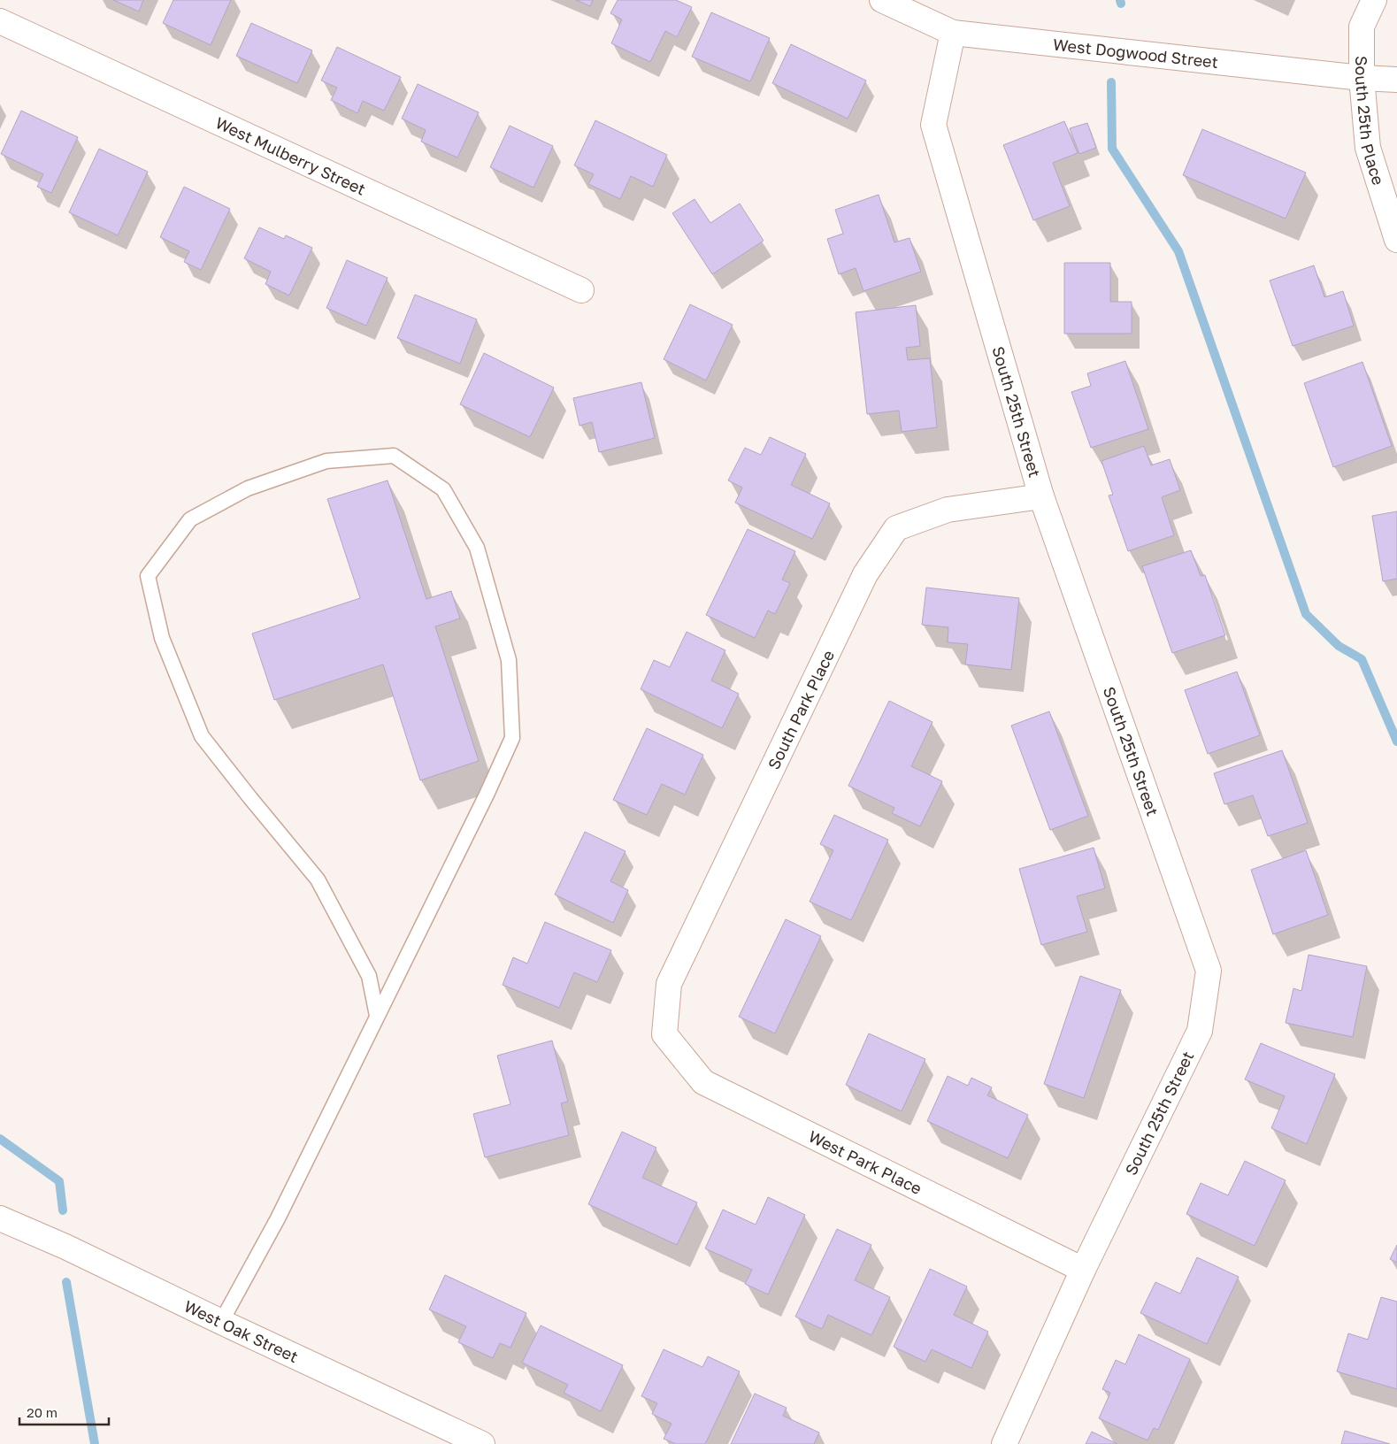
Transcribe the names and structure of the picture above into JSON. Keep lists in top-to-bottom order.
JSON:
{
  "streets": {
    "street": [
      "West Dogwood Street",
      "South 25th Place",
      "West Mulberry Street",
      "South 25th Street",
      "South Park Place",
      "West Park Place",
      "West Oak Street"
    ]
  },
  "crossings": [
    ["West Dogwood Street", "South 25th Place"],
    ["West Dogwood Street", "South 25th Street"],
    ["South 25th Street", "South Park Place"],
    ["South 25th Street", "West Park Place"],
    ["South Park Place", "West Park Place"]
  ],
  "scale_bar": "20 m"
}
